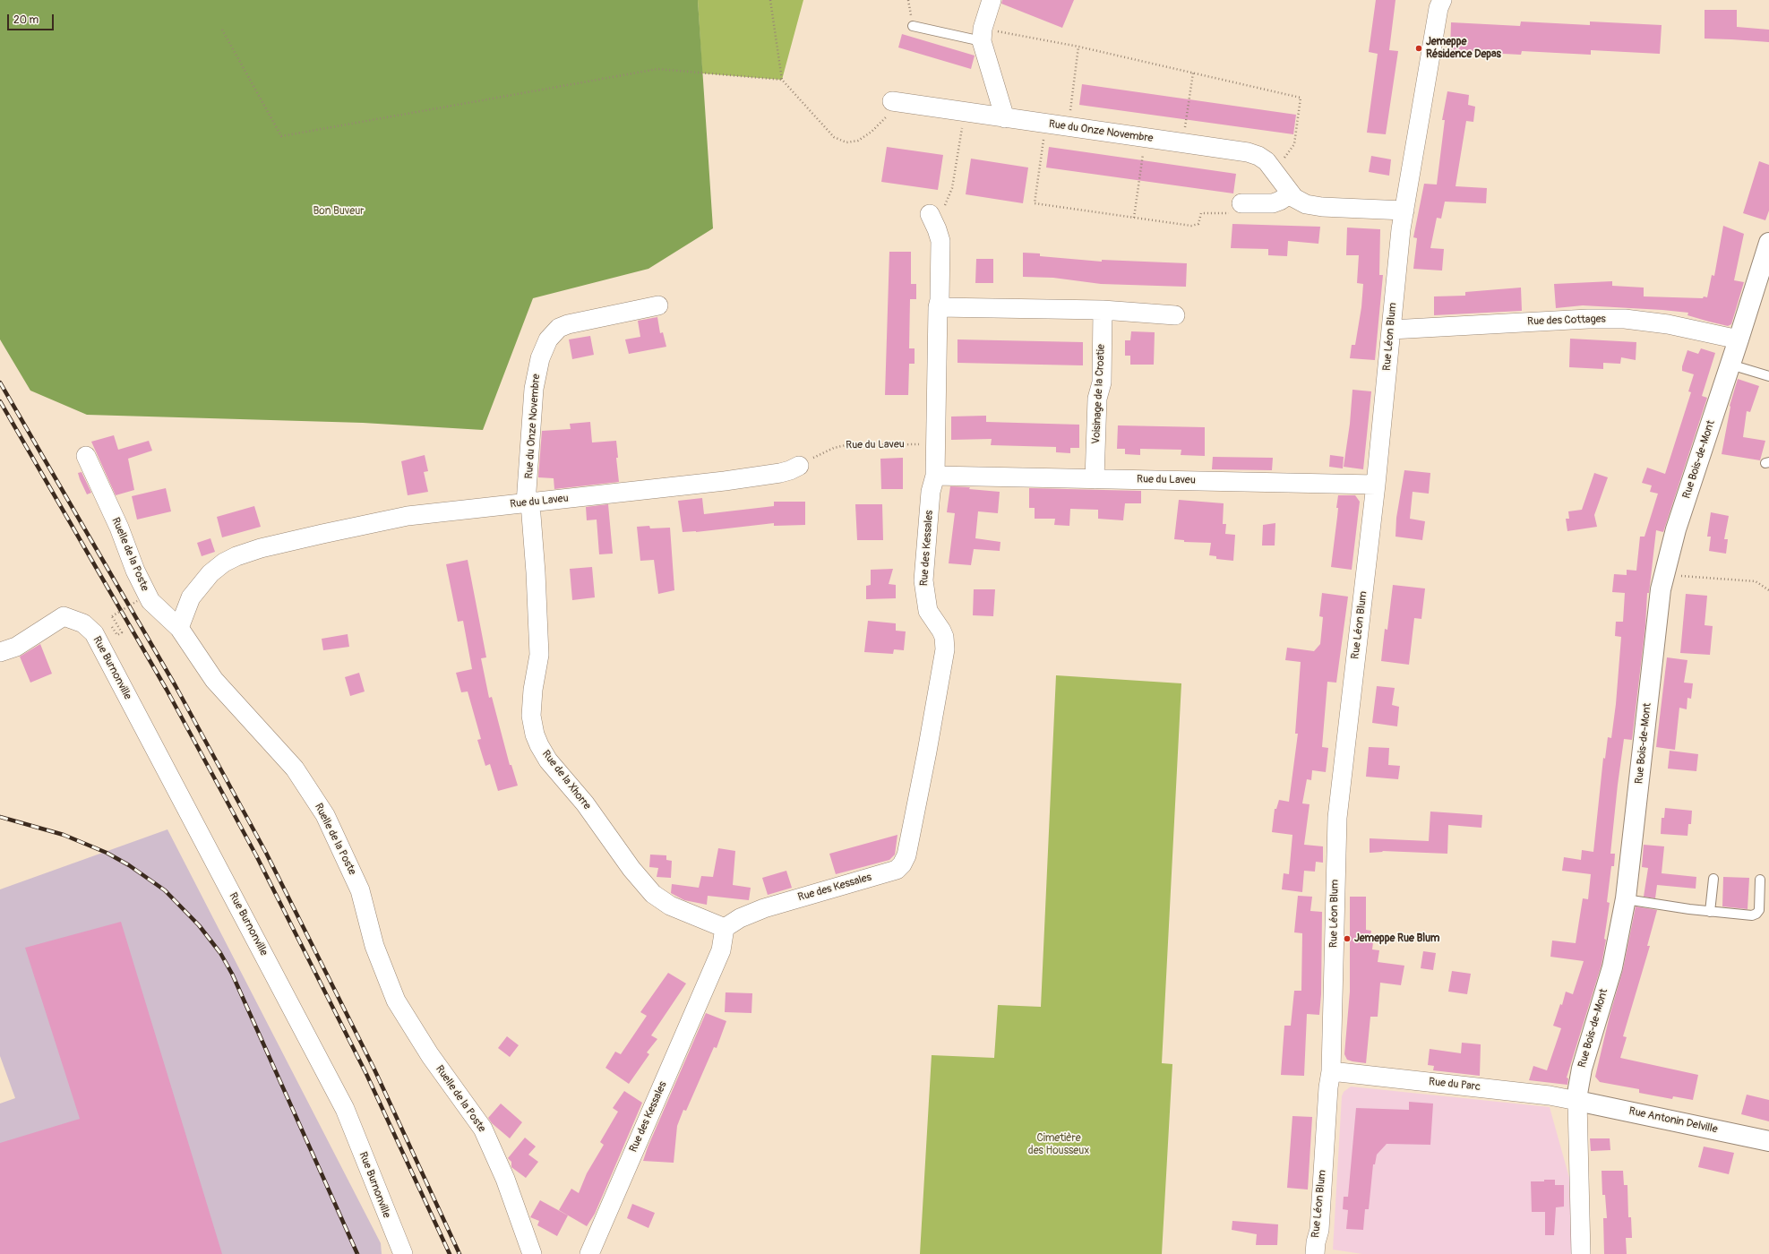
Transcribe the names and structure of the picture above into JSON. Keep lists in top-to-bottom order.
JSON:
{
  "streets": {
    "street": [
      "Rue du Onze Novembre",
      "Rue des Cottages",
      "Rue Léon Blum",
      "Voisinage de la Croatie",
      "Rue du Laveu",
      "Rue Bois-de-Mont",
      "Rue des Kessales",
      "Ruelle de la Poste",
      "Rue Burnonville",
      "Rue de la Xhorre",
      "Rue du Parc",
      "Rue Antonin Delville"
    ]
  },
  "crossings": [
    ["Rue du Onze Novembre", "Rue Léon Blum"],
    ["Rue du Onze Novembre", "Rue du Laveu"],
    ["Rue du Onze Novembre", "Rue de la Xhorre"],
    ["Rue des Cottages", "Rue Léon Blum"],
    ["Rue des Cottages", "Rue Bois-de-Mont"],
    ["Rue Léon Blum", "Rue du Laveu"],
    ["Rue Léon Blum", "Rue du Parc"],
    ["Voisinage de la Croatie", "Rue du Laveu"],
    ["Rue du Laveu", "Rue des Kessales"],
    ["Rue du Laveu", "Ruelle de la Poste"],
    ["Rue du Laveu", "Rue de la Xhorre"],
    ["Rue Bois-de-Mont", "Rue du Parc"],
    ["Rue Bois-de-Mont", "Rue Antonin Delville"],
    ["Rue des Kessales", "Rue de la Xhorre"],
    ["Rue du Parc", "Rue Antonin Delville"]
  ],
  "parks": ["Bon Buveur", "Cimetière des Housseux"],
  "places": ["Jemeppe Résidence Depas", "Jemeppe Rue Blum"],
  "scale_bar": "20 m"
}
